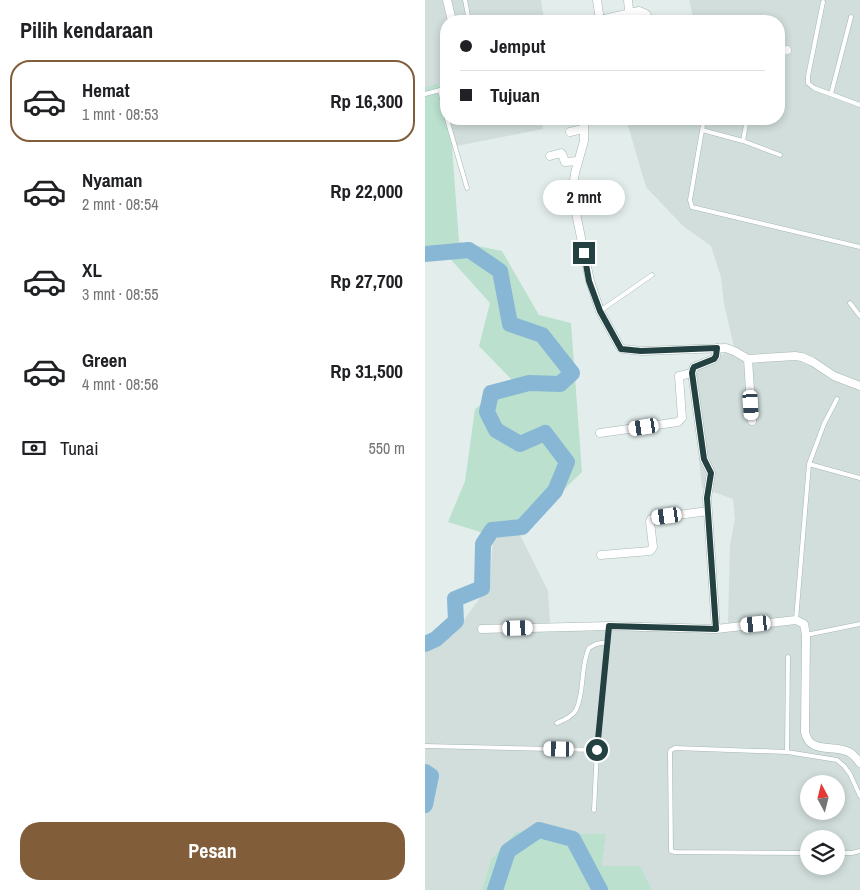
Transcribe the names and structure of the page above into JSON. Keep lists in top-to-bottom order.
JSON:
{
  "north": "top",
  "page": {
    "heading": "Pilih kendaraan",
    "banner": ["Jemput", "Tujuan"],
    "list": [
      {
        "name": "Hemat",
        "note": "1 mnt · 08:53",
        "value": "Rp 16,300"
      },
      {
        "name": "Nyaman",
        "note": "2 mnt · 08:54",
        "value": "Rp 22,000"
      },
      {
        "name": "XL",
        "note": "3 mnt · 08:55",
        "value": "Rp 27,700"
      },
      {
        "name": "Green",
        "note": "4 mnt · 08:56",
        "value": "Rp 31,500"
      }
    ],
    "bubble": "2 mnt",
    "pay": ["Tunai", "550 m"],
    "buttons": "Pesan"
  }
}
